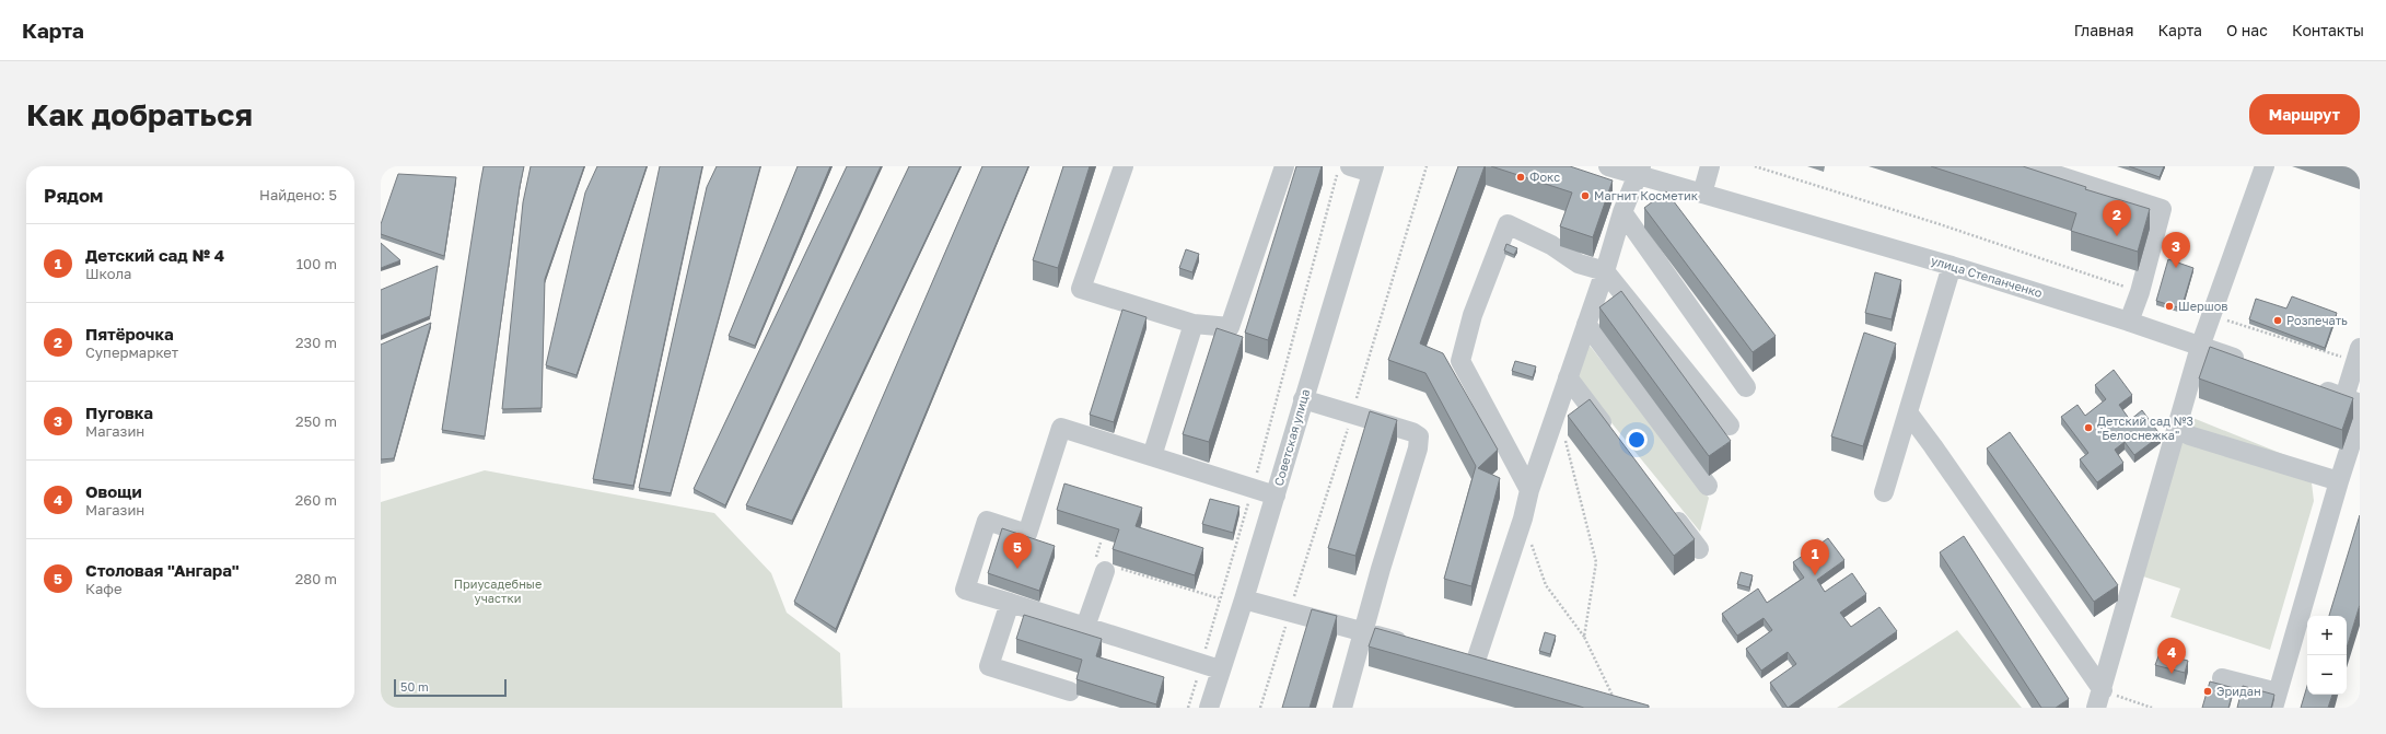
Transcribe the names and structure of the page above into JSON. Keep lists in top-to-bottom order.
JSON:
{
  "streets": {
    "street": ["улица Степанченко", "Советская улица"]
  },
  "parks": ["Приусадебные участки"],
  "places": [
    "Фокс",
    "Магнит Косметик",
    "Шершов",
    "Розпечать",
    "Детский сад №3 \"Белоснежка\"",
    "Эридан"
  ],
  "scale_bar": "50 m",
  "page": {
    "header": "Карта",
    "nav": [
      "Главная",
      "Карта",
      "О нас",
      "Контакты"
    ],
    "buttons": "Маршрут",
    "title": "Как добраться",
    "heading": ["Рядом", "Найдено: 5"],
    "pins": [
      "2",
      "3",
      "5",
      "1",
      "4"
    ],
    "list": [
      {
        "mark": "1",
        "name": "Детский сад № 4",
        "note": "Школа",
        "value": "100 m"
      },
      {
        "mark": "2",
        "name": "Пятёрочка",
        "note": "Супермаркет",
        "value": "230 m"
      },
      {
        "mark": "3",
        "name": "Пуговка",
        "note": "Магазин",
        "value": "250 m"
      },
      {
        "mark": "4",
        "name": "Овощи",
        "note": "Магазин",
        "value": "260 m"
      },
      {
        "mark": "5",
        "name": "Столовая \"Ангара\"",
        "note": "Кафе",
        "value": "280 m"
      }
    ],
    "map_buttons": ["+", "−"],
    "scale": "50 m"
  }
}
